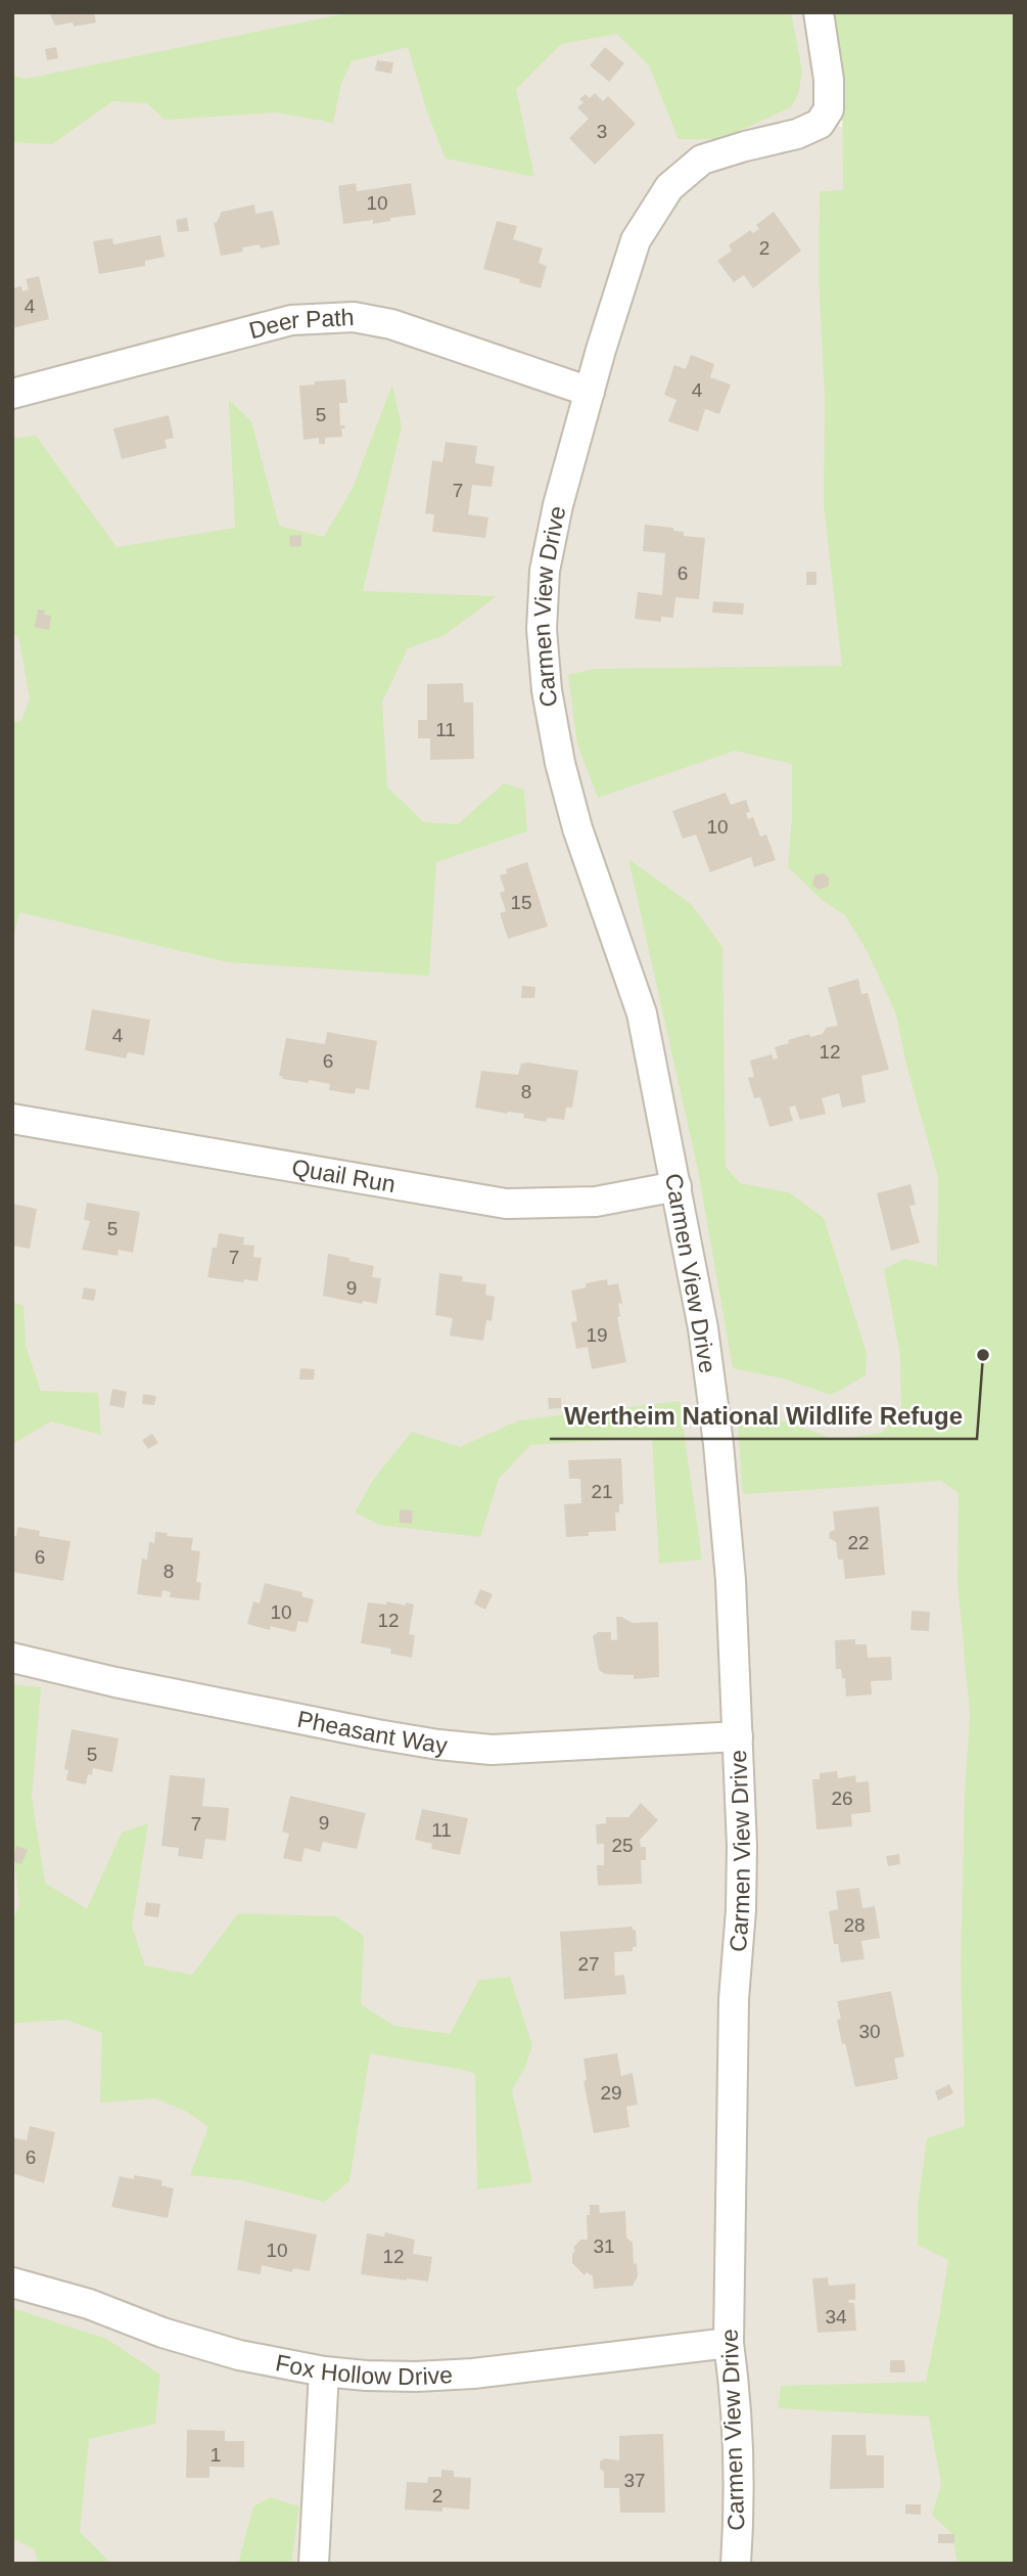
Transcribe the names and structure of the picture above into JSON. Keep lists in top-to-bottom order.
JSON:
{
  "streets": {
    "street": [
      "Deer Path",
      "Carmen View Drive",
      "Quail Run",
      "Pheasant Way",
      "Fox Hollow Drive"
    ]
  },
  "crossings": [
    ["Deer Path", "Carmen View Drive"],
    ["Carmen View Drive", "Quail Run"],
    ["Carmen View Drive", "Pheasant Way"],
    ["Carmen View Drive", "Fox Hollow Drive"]
  ],
  "places": ["Wertheim National Wildlife Refuge"],
  "house_numbers": [
    "3",
    "10",
    "2",
    "4",
    "4",
    "5",
    "7",
    "6",
    "11",
    "10",
    "15",
    "4",
    "12",
    "6",
    "8",
    "5",
    "7",
    "9",
    "19",
    "21",
    "22",
    "6",
    "8",
    "10",
    "12",
    "5",
    "26",
    "9",
    "7",
    "11",
    "25",
    "28",
    "27",
    "30",
    "29",
    "6",
    "31",
    "10",
    "12",
    "34",
    "1",
    "37",
    "2"
  ]
}
